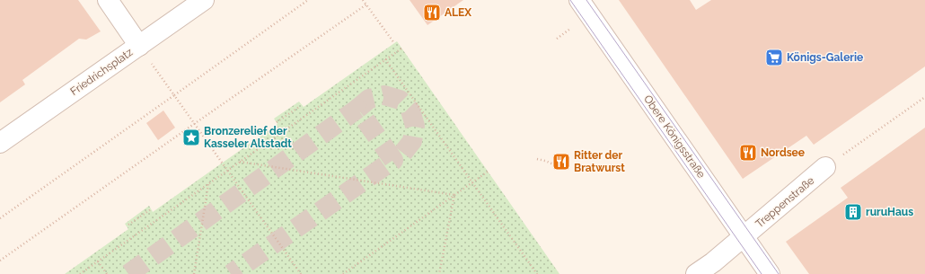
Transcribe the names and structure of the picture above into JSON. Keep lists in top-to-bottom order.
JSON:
{
  "streets": {
    "street": ["Friedrichsplatz", "Obere Königsstraße", "Treppenstraße"]
  },
  "crossings": [
    ["Obere Königsstraße", "Treppenstraße"]
  ],
  "places": {
    "restaurant": ["ALEX", "Nordsee", "Ritter der Bratwurst"],
    "supermarket": ["Königs-Galerie"],
    "place": ["Bronzerelief der Kasseler Altstadt"],
    "building": ["ruruHaus"]
  }
}
